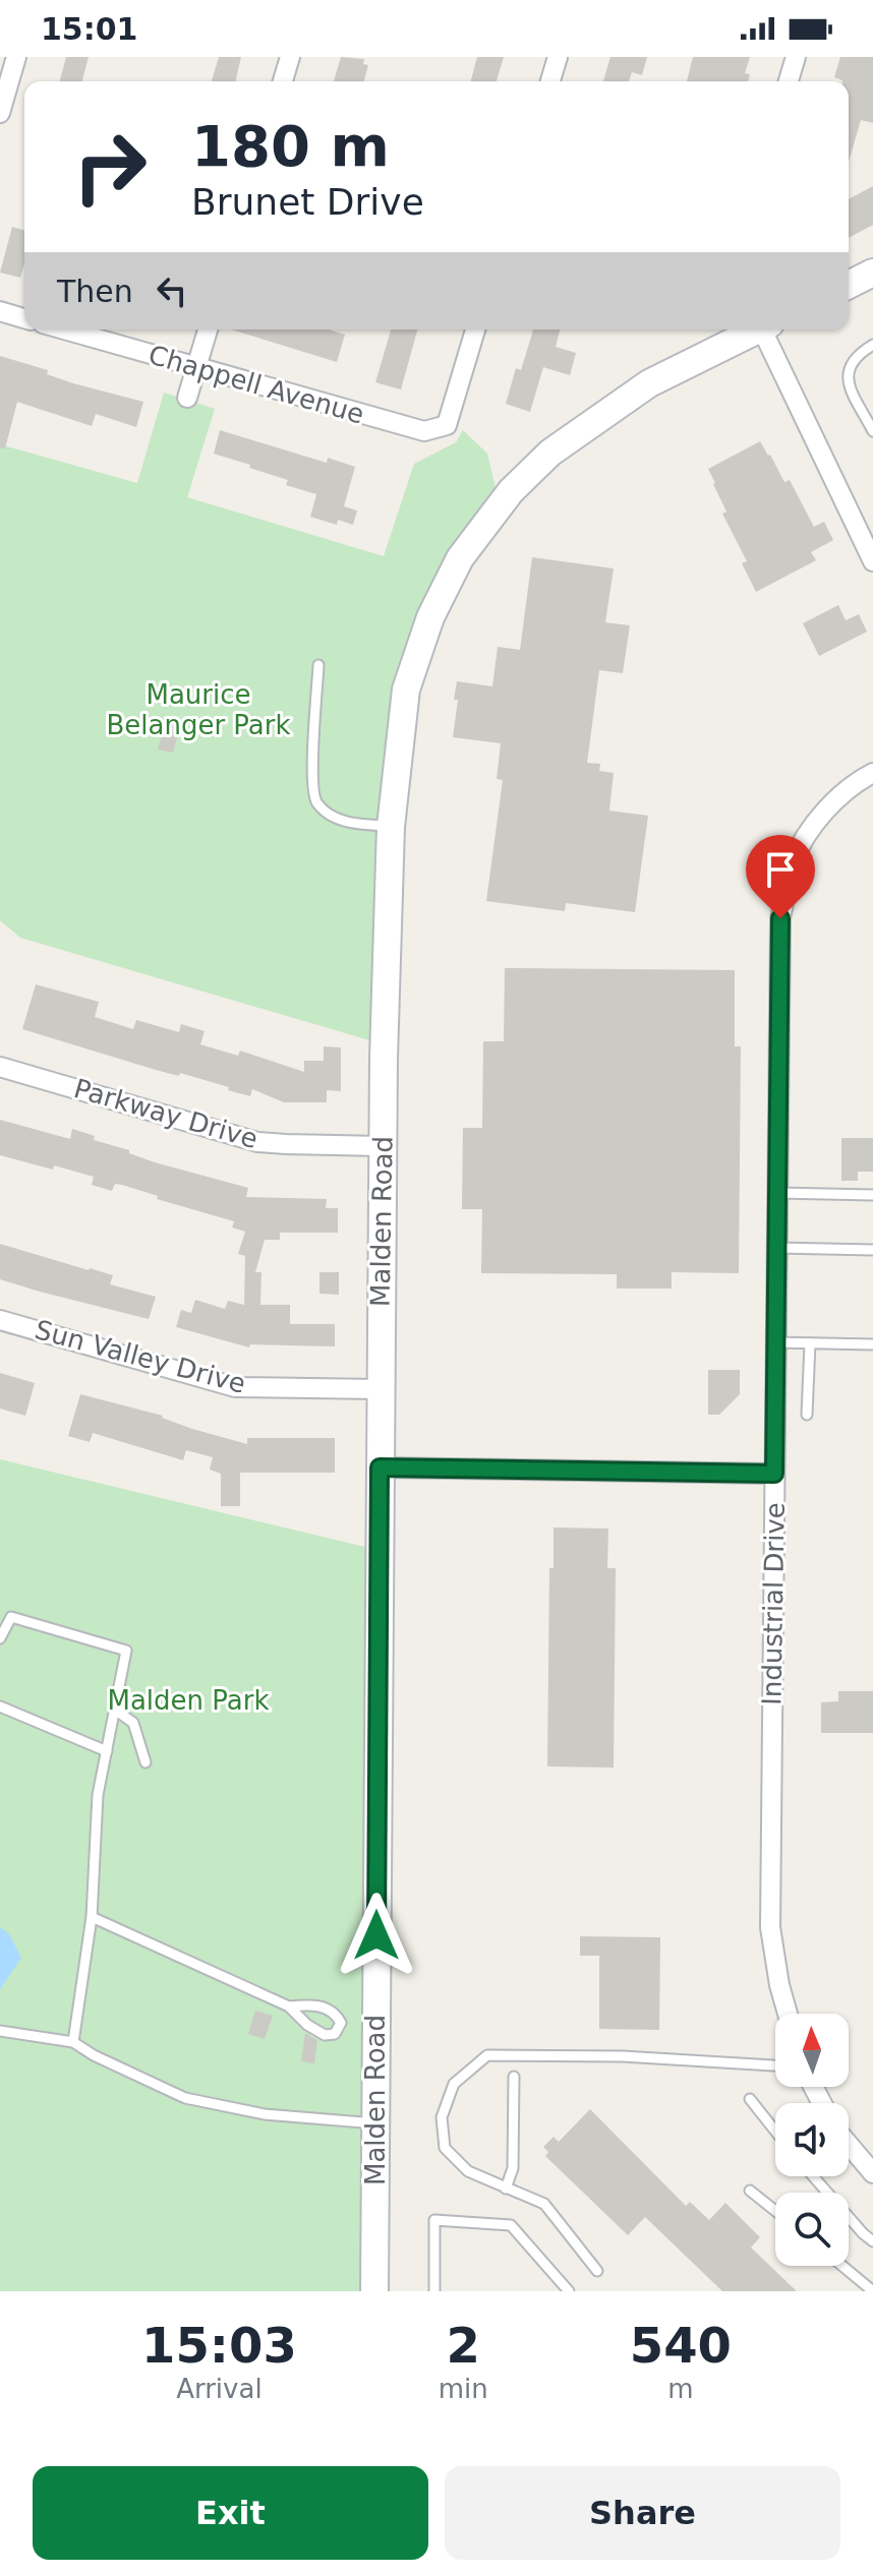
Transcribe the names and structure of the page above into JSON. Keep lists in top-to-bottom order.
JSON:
{
  "streets": {
    "main road": ["Malden Road"],
    "street": [
      "Chappell Avenue",
      "Parkway Drive",
      "Sun Valley Drive",
      "Industrial Drive"
    ]
  },
  "crossings": [
    ["Parkway Drive", "Malden Road"],
    ["Malden Road", "Sun Valley Drive"]
  ],
  "parks": ["Maurice Belanger Park", "Malden Park"],
  "north": "top",
  "page": {
    "status": "15:01",
    "turn": ["180 m", "Brunet Drive"],
    "then": "Then",
    "eta": [
      "15:03",
      "Arrival",
      "2",
      "min",
      "540",
      "m"
    ],
    "buttons": ["Exit", "Share"]
  }
}
